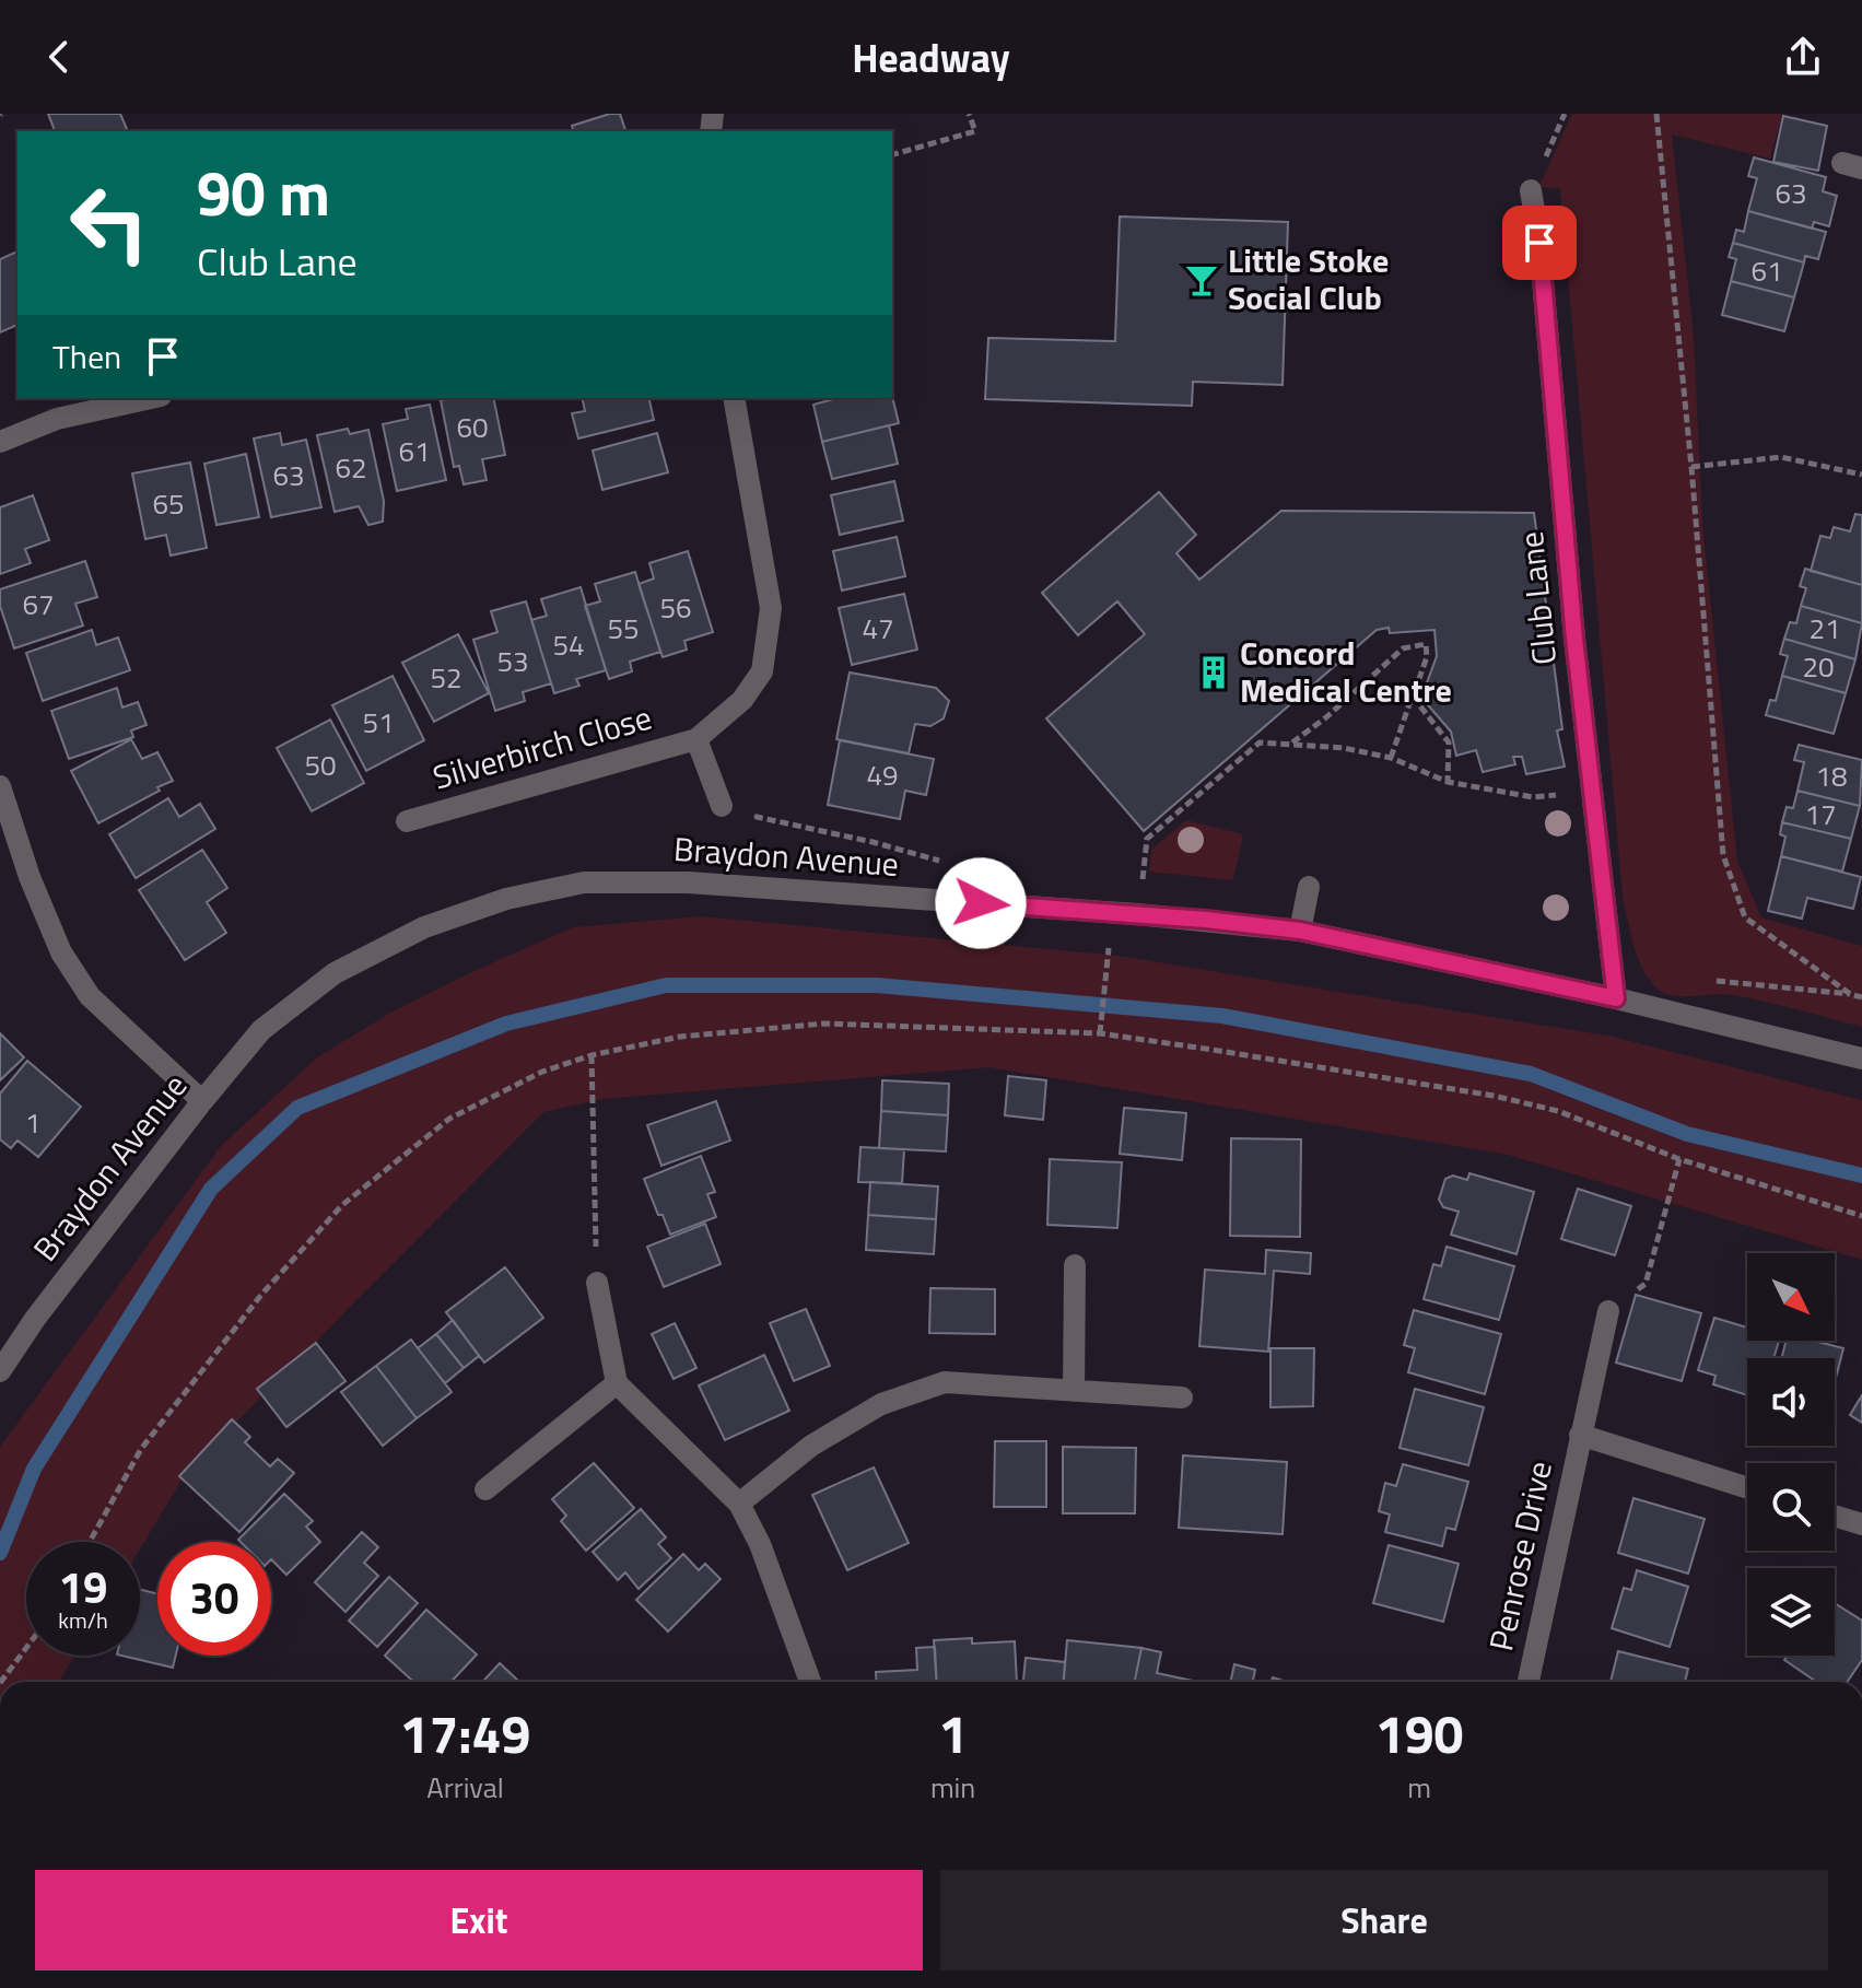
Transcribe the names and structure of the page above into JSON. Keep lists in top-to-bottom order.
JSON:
{
  "streets": {
    "street": [
      "Club Lane",
      "Silverbirch Close",
      "Braydon Avenue",
      "Penrose Drive"
    ]
  },
  "crossings": [
    ["Club Lane", "Braydon Avenue"]
  ],
  "places": {
    "bar": ["Little Stoke Social Club"],
    "building": ["Concord Medical Centre"]
  },
  "house_numbers": [
    "63",
    "61",
    "60",
    "61",
    "62",
    "63",
    "65",
    "67",
    "56",
    "55",
    "47",
    "21",
    "54",
    "53",
    "20",
    "52",
    "51",
    "50",
    "49",
    "18",
    "17",
    "1"
  ],
  "north": "bottom right",
  "page": {
    "header": "Headway",
    "turn": ["90 m", "Club Lane"],
    "then": "Then",
    "speed": "19 km/h",
    "limit": "30",
    "eta": [
      "17:49",
      "Arrival",
      "1",
      "min",
      "190",
      "m"
    ],
    "buttons": ["Exit", "Share"]
  }
}
